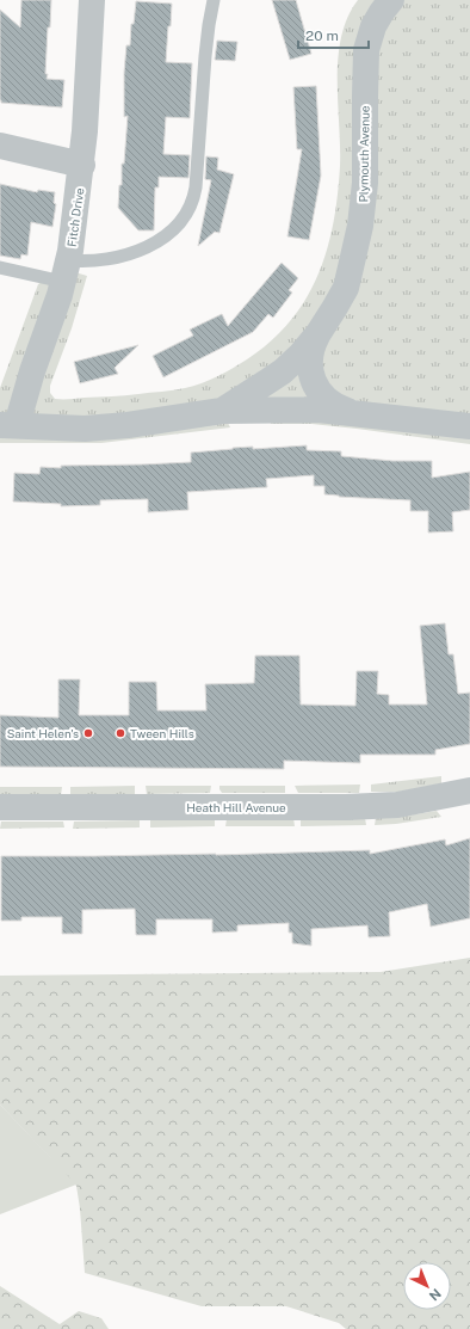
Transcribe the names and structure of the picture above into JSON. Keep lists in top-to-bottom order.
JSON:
{
  "streets": {
    "street": ["Plymouth Avenue", "Fitch Drive", "Heath Hill Avenue"]
  },
  "crossings": [
    ["Plymouth Avenue", "Fitch Drive"]
  ],
  "places": ["Saint Helen's", "Tween Hills"],
  "scale_bar": "20 m",
  "north": "bottom right"
}
